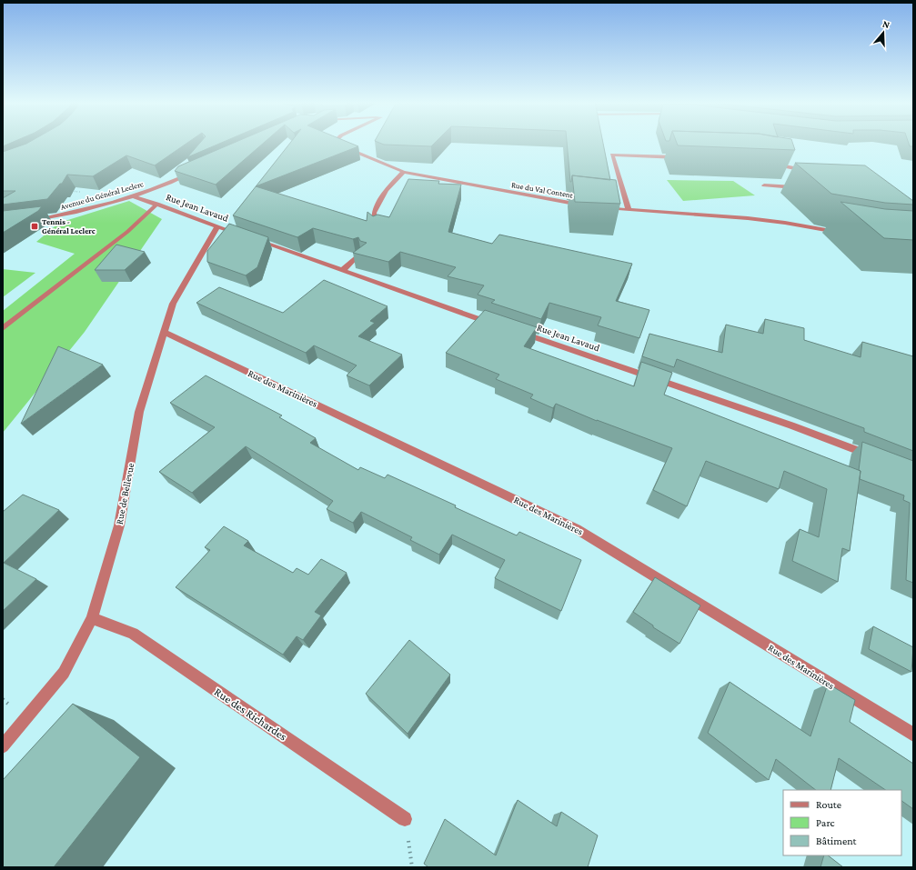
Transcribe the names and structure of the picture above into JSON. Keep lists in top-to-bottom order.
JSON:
{
  "streets": {
    "street": [
      "Rue du Val Content",
      "Avenue du Général Leclerc",
      "Rue Jean Lavaud",
      "Rue des Marinières",
      "Rue de Bellevue",
      "Rue des Richardes"
    ]
  },
  "crossings": [
    ["Avenue du Général Leclerc", "Rue Jean Lavaud"],
    ["Rue Jean Lavaud", "Rue de Bellevue"],
    ["Rue des Marinières", "Rue de Bellevue"],
    ["Rue de Bellevue", "Rue des Richardes"]
  ],
  "places": {
    "transit": ["Tennis - Général Leclerc"]
  },
  "legend": ["Route", "Parc", "Bâtiment"],
  "north": "top"
}
